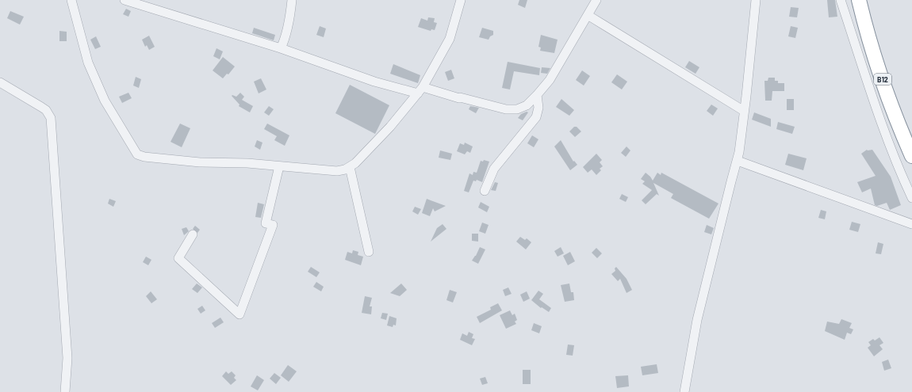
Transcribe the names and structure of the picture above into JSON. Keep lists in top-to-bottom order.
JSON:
{
  "streets": {
    "highway": ["B12"]
  }
}
